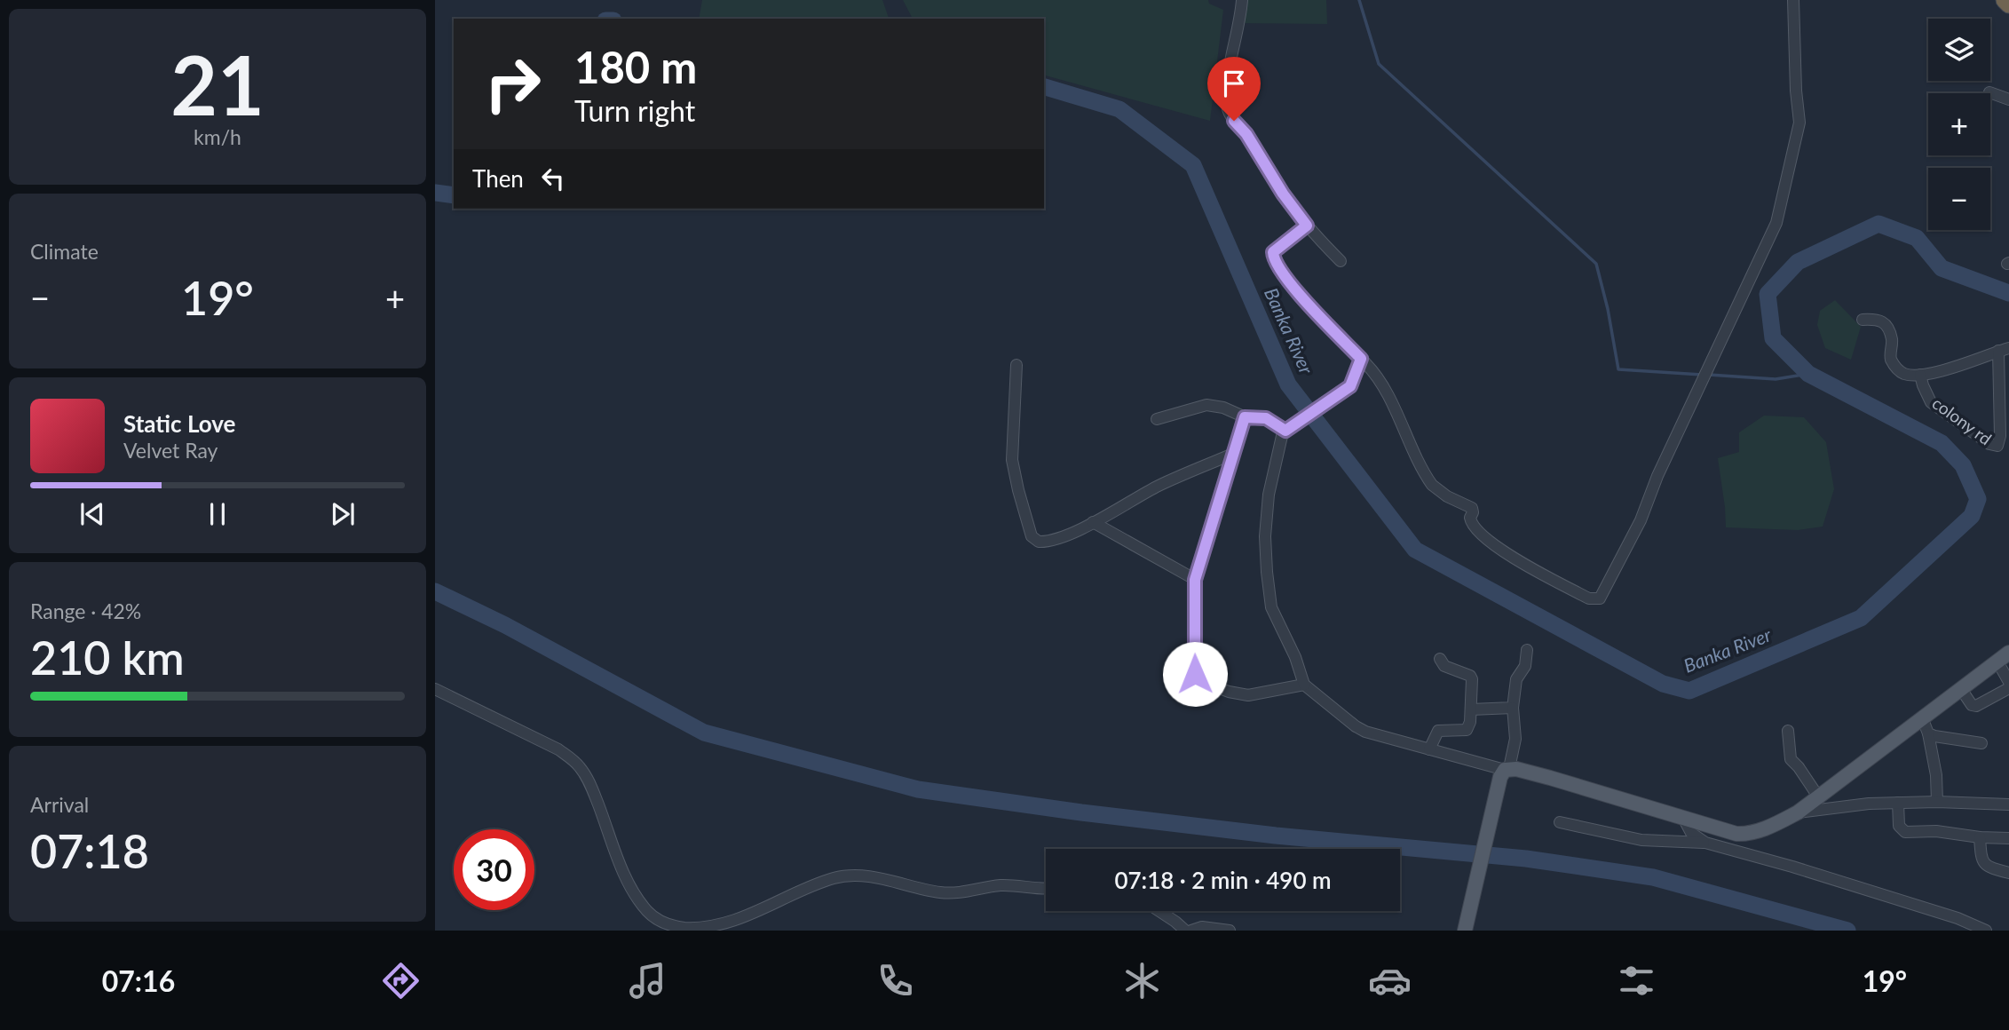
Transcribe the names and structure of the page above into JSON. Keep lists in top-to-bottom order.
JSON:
{
  "streets": {
    "street": ["colony rd"]
  },
  "water": ["Banka River"],
  "page": {
    "tile": [
      ["21", "km/h"],
      "Climate",
      ["Range · 42%", "210 km"],
      ["Arrival", "07:18"]
    ],
    "map_buttons": ["+", "−"],
    "turn": ["180 m", "Turn right"],
    "then": "Then",
    "heat": ["−", "19°", "+"],
    "song": ["Static Love", "Velvet Ray"],
    "limit": "30",
    "trip": "07:18 · 2 min · 490 m",
    "tabs": ["07:16", "19°"]
  }
}
